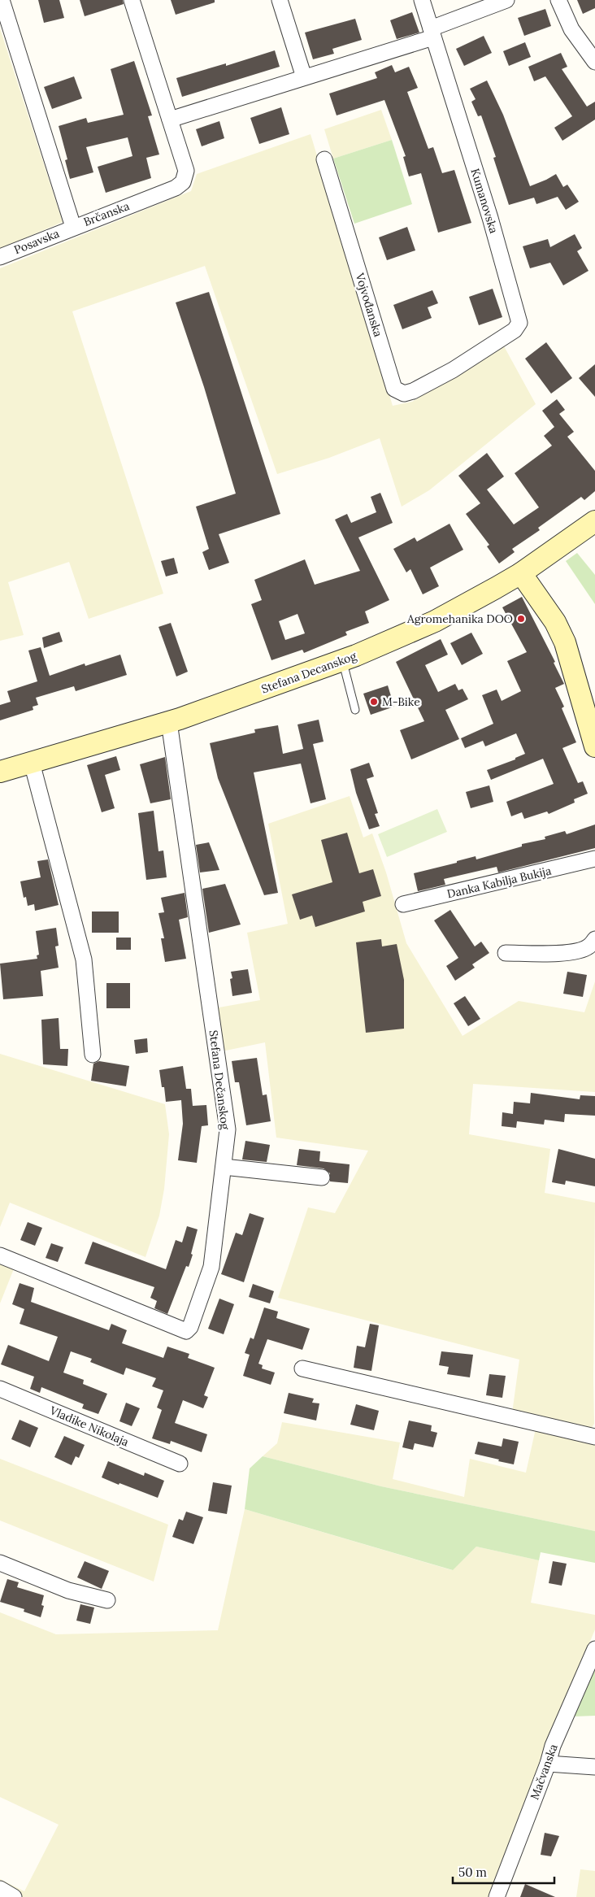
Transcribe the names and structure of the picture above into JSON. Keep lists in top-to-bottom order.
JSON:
{
  "streets": {
    "main road": ["Stefana Decanskog"],
    "street": [
      "Kumanovska",
      "Brčanska",
      "Posavska",
      "Vojvođanska",
      "Danka Kabilja Bukija",
      "Stefana Dečanskog",
      "Vladike Nikolaja",
      "Mačvanska"
    ]
  },
  "crossings": [
    ["Kumanovska", "Vojvođanska"],
    ["Brčanska", "Posavska"],
    ["Stefana Decanskog", "Stefana Dečanskog"]
  ],
  "places": ["Agromehanika DOO", "M-Bike"],
  "scale_bar": "50 m"
}
